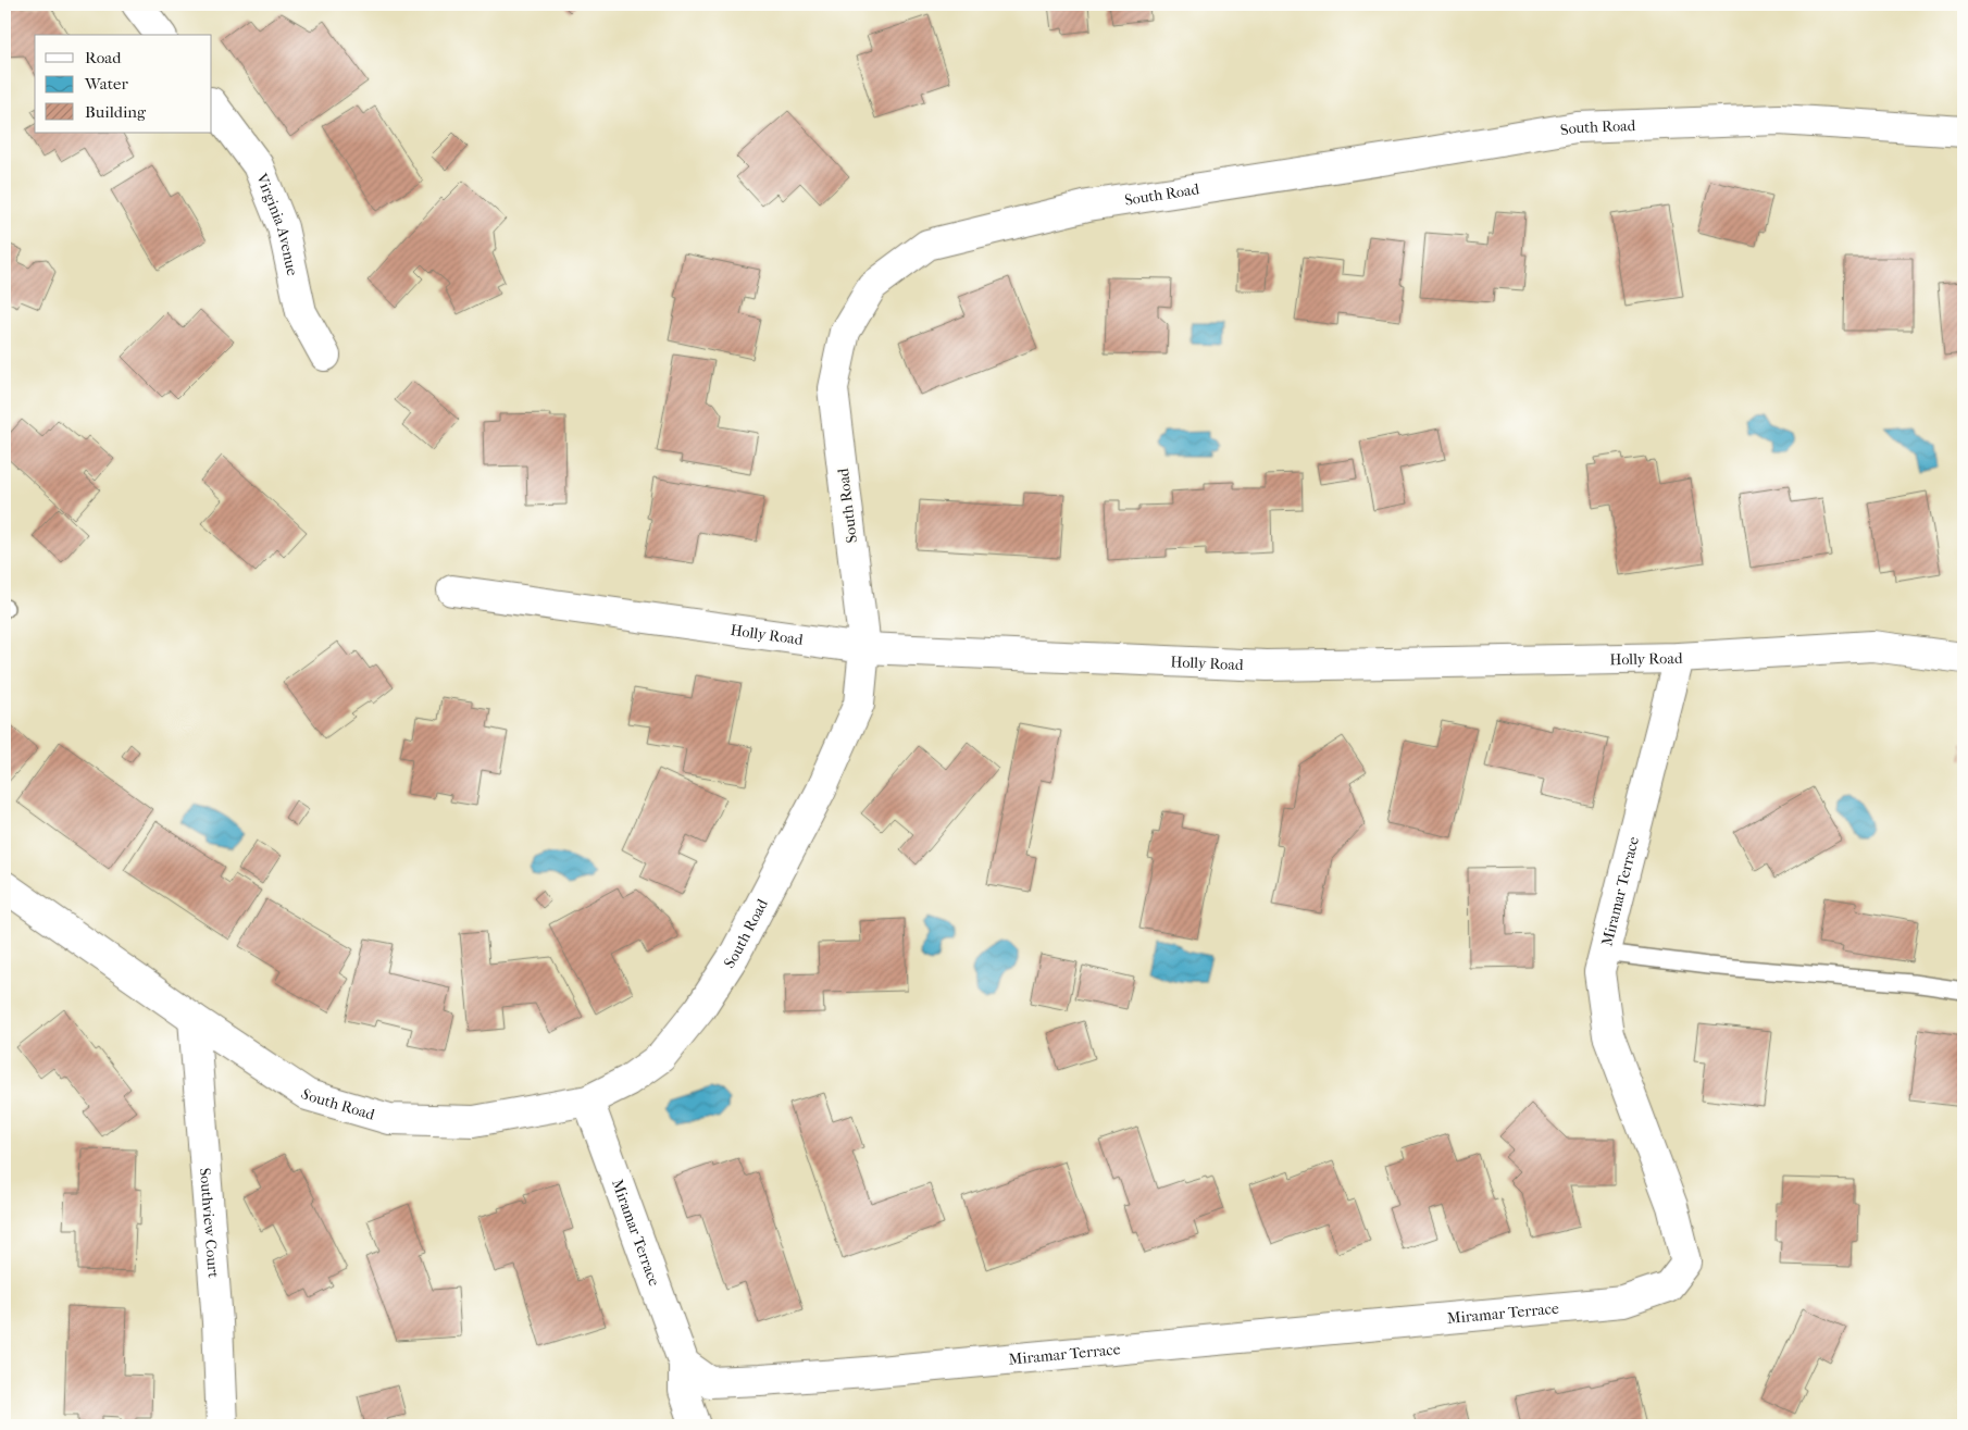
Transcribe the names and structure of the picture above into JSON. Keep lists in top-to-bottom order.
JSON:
{
  "streets": {
    "street": [
      "South Road",
      "Virginia Avenue",
      "Holly Road",
      "Miramar Terrace",
      "Southview Court"
    ]
  },
  "crossings": [
    ["South Road", "Holly Road"],
    ["South Road", "Miramar Terrace"],
    ["South Road", "Southview Court"],
    ["Holly Road", "Miramar Terrace"]
  ],
  "legend": ["Road", "Water", "Building"]
}
